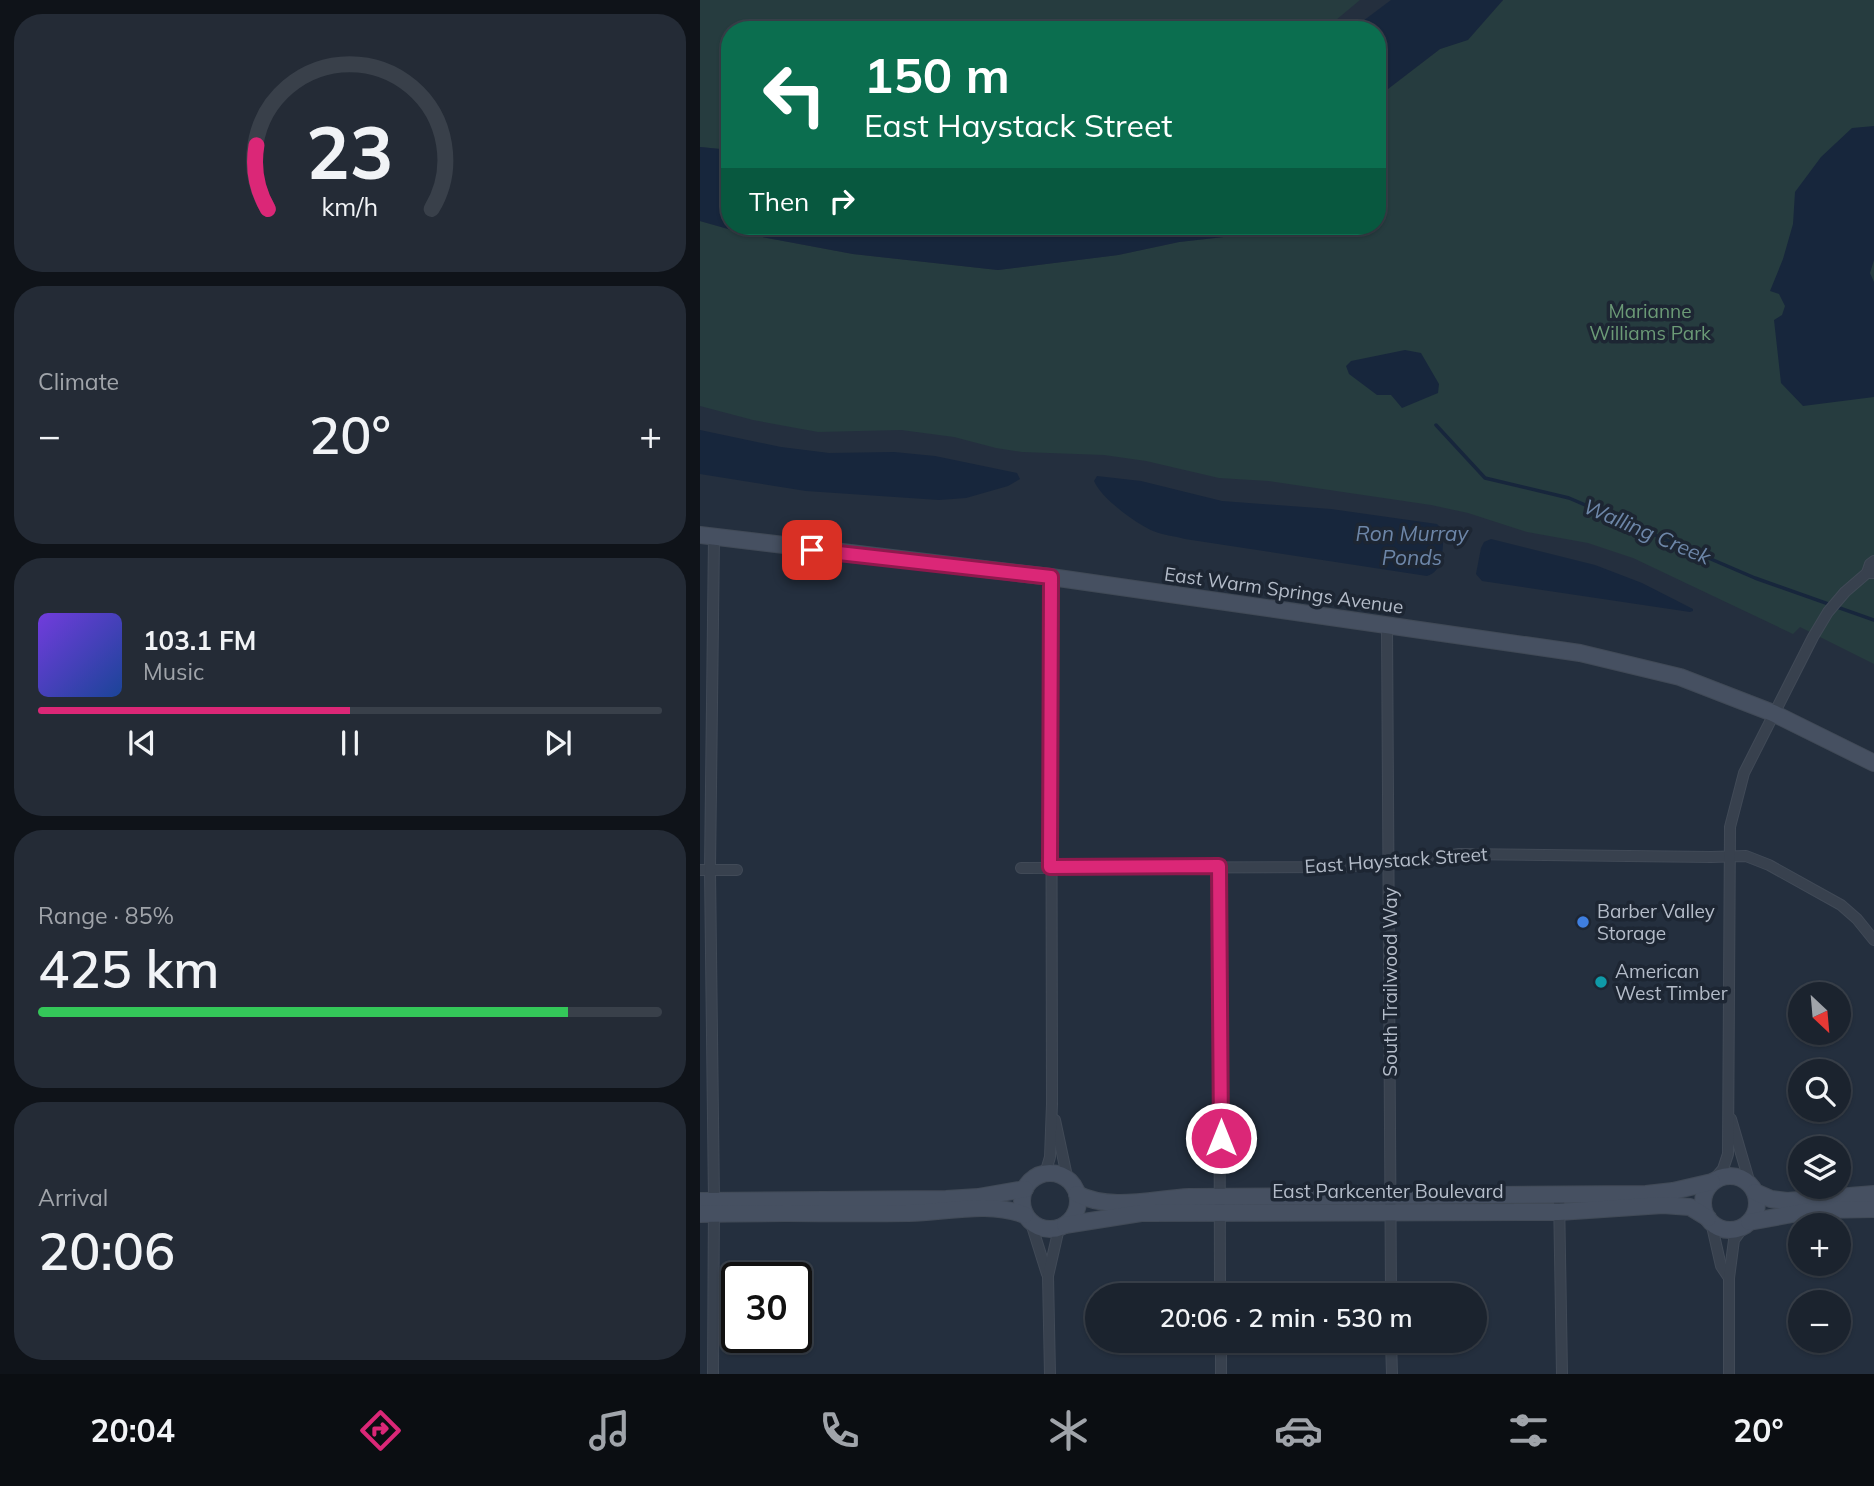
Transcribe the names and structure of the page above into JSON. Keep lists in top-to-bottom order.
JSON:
{
  "streets": {
    "street": [
      "East Warm Springs Avenue",
      "East Haystack Street",
      "South Trailwood Way",
      "East Parkcenter Boulevard"
    ]
  },
  "crossings": [
    ["East Warm Springs Avenue", "South Trailwood Way"],
    ["East Haystack Street", "South Trailwood Way"],
    ["South Trailwood Way", "East Parkcenter Boulevard"]
  ],
  "water": ["Walling Creek", "Ron Murray Ponds"],
  "parks": ["Marianne Williams Park"],
  "places": ["Barber Valley Storage", "American West Timber"],
  "north": "bottom right",
  "page": {
    "turn": ["150 m", "East Haystack Street"],
    "then": "Then",
    "tile": [
      "Climate",
      ["Range · 85%", "425 km"],
      ["Arrival", "20:06"]
    ],
    "heat": ["−", "20°", "+"],
    "song": ["103.1 FM", "Music"],
    "map_buttons": ["+", "−"],
    "limit": "30",
    "trip": "20:06 · 2 min · 530 m",
    "tabs": ["20:04", "20°"],
    "gauge": ["23", "km/h"]
  }
}
